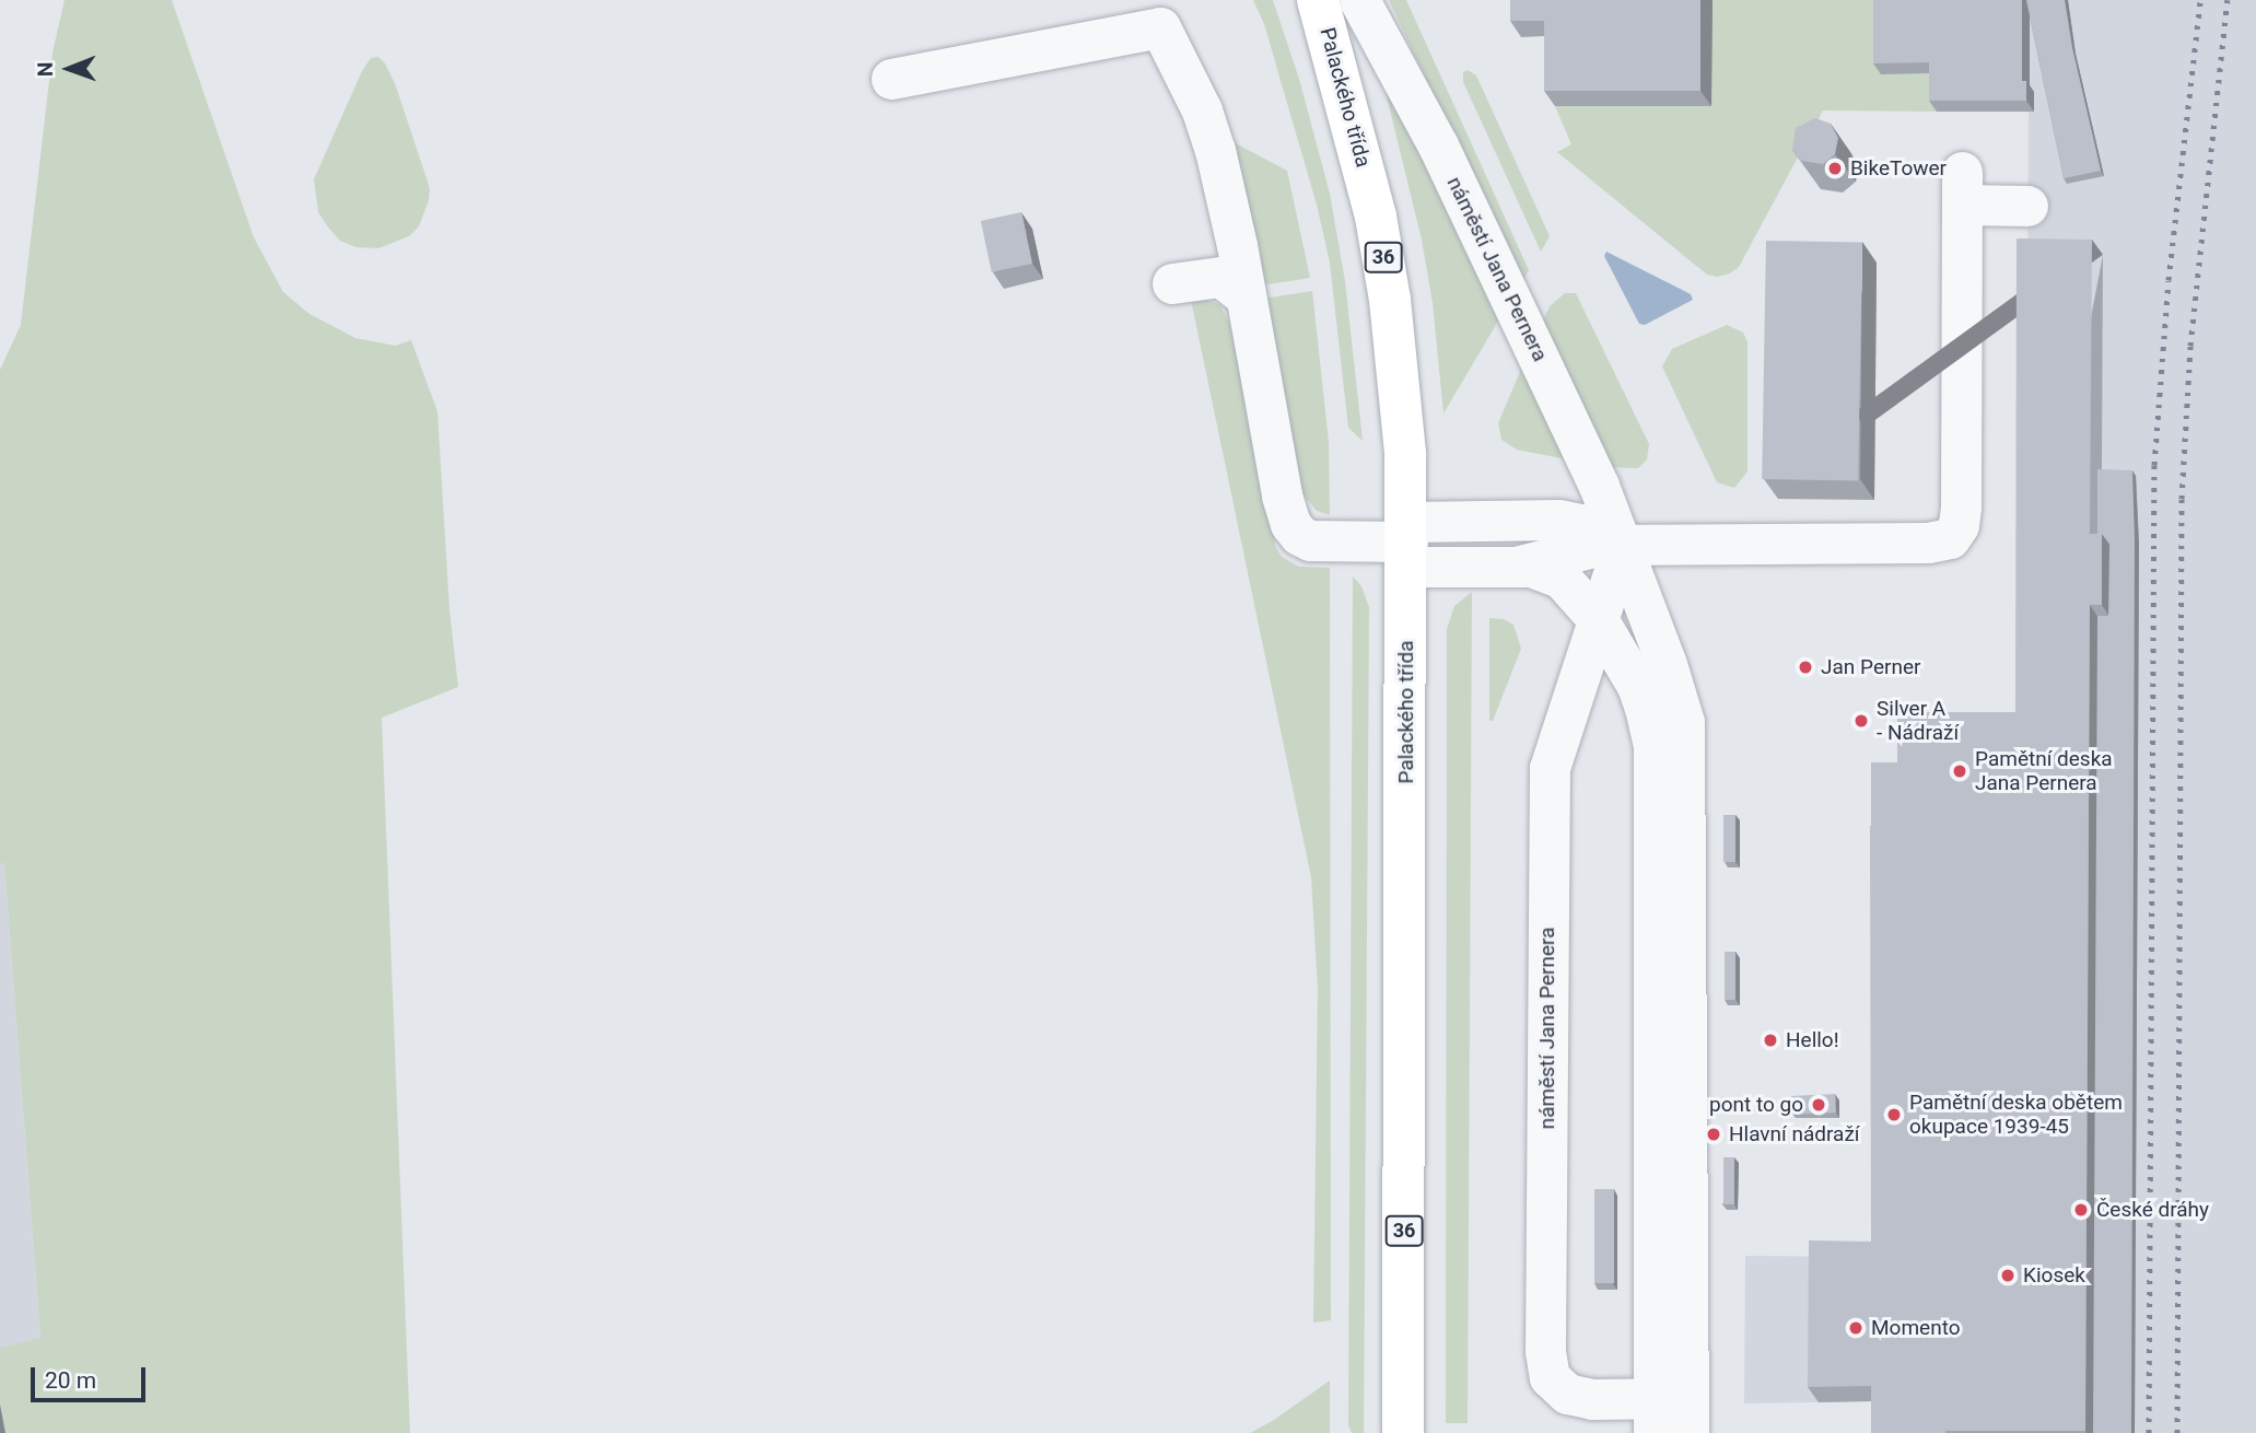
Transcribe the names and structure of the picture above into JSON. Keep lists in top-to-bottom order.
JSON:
{
  "streets": {
    "main road": ["Palackého třída", "36"],
    "lane": ["náměstí Jana Pernera"]
  },
  "places": [
    "BikeTower",
    "Jan Perner",
    "Silver A - Nádraží",
    "Pamětní deska Jana Pernera",
    "Hello!",
    "pont to go",
    "Pamětní deska obětem okupace 1939-45",
    "Hlavní nádraží",
    "České dráhy",
    "Kiosek",
    "Momento"
  ],
  "scale_bar": "20 m",
  "north": "left"
}
